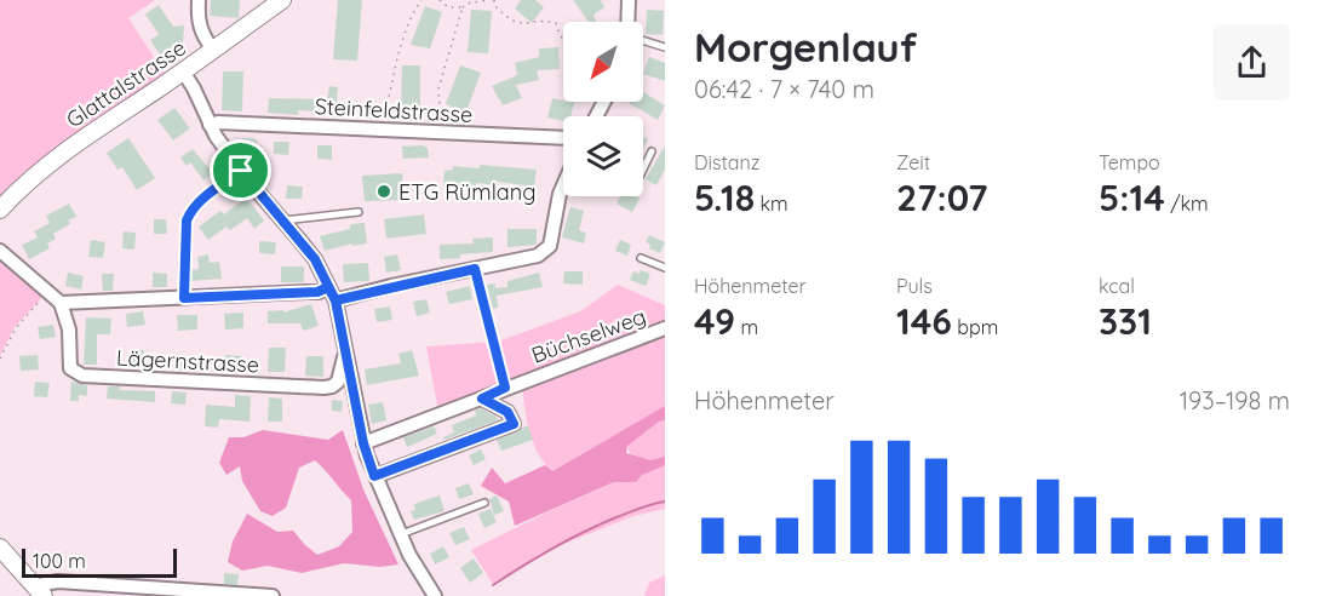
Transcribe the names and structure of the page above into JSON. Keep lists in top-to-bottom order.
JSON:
{
  "streets": {
    "street": [
      "Glattalstrasse",
      "Steinfeldstrasse",
      "Büchselweg",
      "Lägernstrasse"
    ]
  },
  "places": ["ETG Rümlang"],
  "scale_bar": "100 m",
  "north": "bottom left",
  "page": {
    "heading": ["Morgenlauf", "06:42 · 7 × 740 m"],
    "stats": [
      ["Distanz", "5.18 km"],
      ["Zeit", "27:07"],
      ["Tempo", "5:14 /km"],
      ["Höhenmeter", "49 m"],
      ["Puls", "146 bpm"],
      ["kcal", "331"]
    ],
    "chart": ["Höhenmeter", "193–198 m"],
    "scale": "100 m"
  }
}
